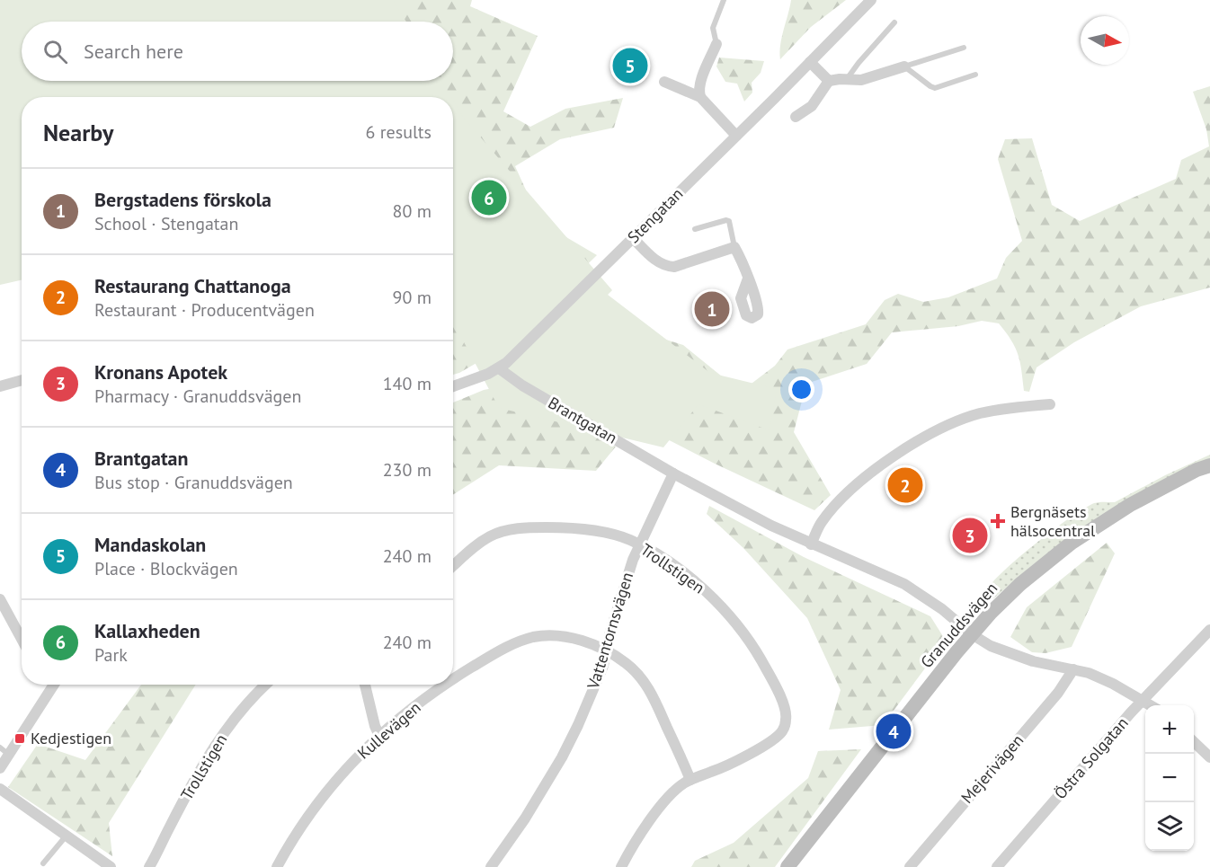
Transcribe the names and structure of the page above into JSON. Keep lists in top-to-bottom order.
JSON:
{
  "streets": {
    "street": [
      "Stengatan",
      "Brantgatan",
      "Trollstigen",
      "Granuddsvägen",
      "Vattentornsvägen",
      "Kullevägen",
      "Östra Solgatan",
      "Mejerivägen"
    ]
  },
  "crossings": [
    ["Stengatan", "Brantgatan"],
    ["Brantgatan", "Granuddsvägen"],
    ["Brantgatan", "Vattentornsvägen"],
    ["Brantgatan", "Östra Solgatan"],
    ["Brantgatan", "Mejerivägen"],
    ["Trollstigen", "Vattentornsvägen"],
    ["Trollstigen", "Kullevägen"],
    ["Vattentornsvägen", "Kullevägen"]
  ],
  "places": {
    "health": ["Bergnäsets hälsocentral"],
    "transit": ["Kedjestigen"]
  },
  "north": "right",
  "page": {
    "search": "Search here",
    "pins": [
      "5",
      "6",
      "1",
      "2",
      "3",
      "4"
    ],
    "heading": ["Nearby", "6 results"],
    "list": [
      {
        "mark": "1",
        "name": "Bergstadens förskola",
        "note": "School · Stengatan",
        "value": "80 m"
      },
      {
        "mark": "2",
        "name": "Restaurang Chattanoga",
        "note": "Restaurant · Producentvägen",
        "value": "90 m"
      },
      {
        "mark": "3",
        "name": "Kronans Apotek",
        "note": "Pharmacy · Granuddsvägen",
        "value": "140 m"
      },
      {
        "mark": "4",
        "name": "Brantgatan",
        "note": "Bus stop · Granuddsvägen",
        "value": "230 m"
      },
      {
        "mark": "5",
        "name": "Mandaskolan",
        "note": "Place · Blockvägen",
        "value": "240 m"
      },
      {
        "mark": "6",
        "name": "Kallaxheden",
        "note": "Park",
        "value": "240 m"
      }
    ],
    "map_buttons": ["+", "−"]
  }
}
